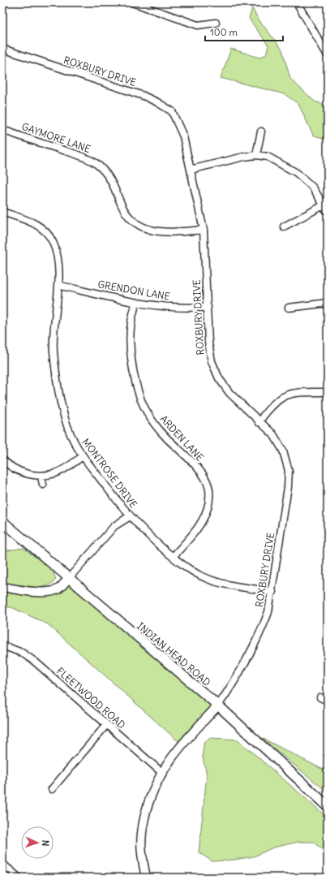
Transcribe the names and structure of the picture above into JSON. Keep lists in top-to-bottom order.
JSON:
{
  "streets": {
    "main road": ["INDIAN HEAD ROAD"],
    "street": [
      "ROXBURY DRIVE",
      "GAYMORE LANE",
      "GRENDON LANE",
      "ARDEN LANE",
      "MONTROSE DRIVE",
      "FLEETWOOD ROAD"
    ]
  },
  "crossings": [
    ["ROXBURY DRIVE", "GAYMORE LANE"],
    ["ROXBURY DRIVE", "GRENDON LANE"],
    ["ROXBURY DRIVE", "MONTROSE DRIVE"],
    ["ROXBURY DRIVE", "INDIAN HEAD ROAD"],
    ["GRENDON LANE", "ARDEN LANE"],
    ["GRENDON LANE", "MONTROSE DRIVE"],
    ["ARDEN LANE", "MONTROSE DRIVE"]
  ],
  "scale_bar": "100 m",
  "north": "right"
}
